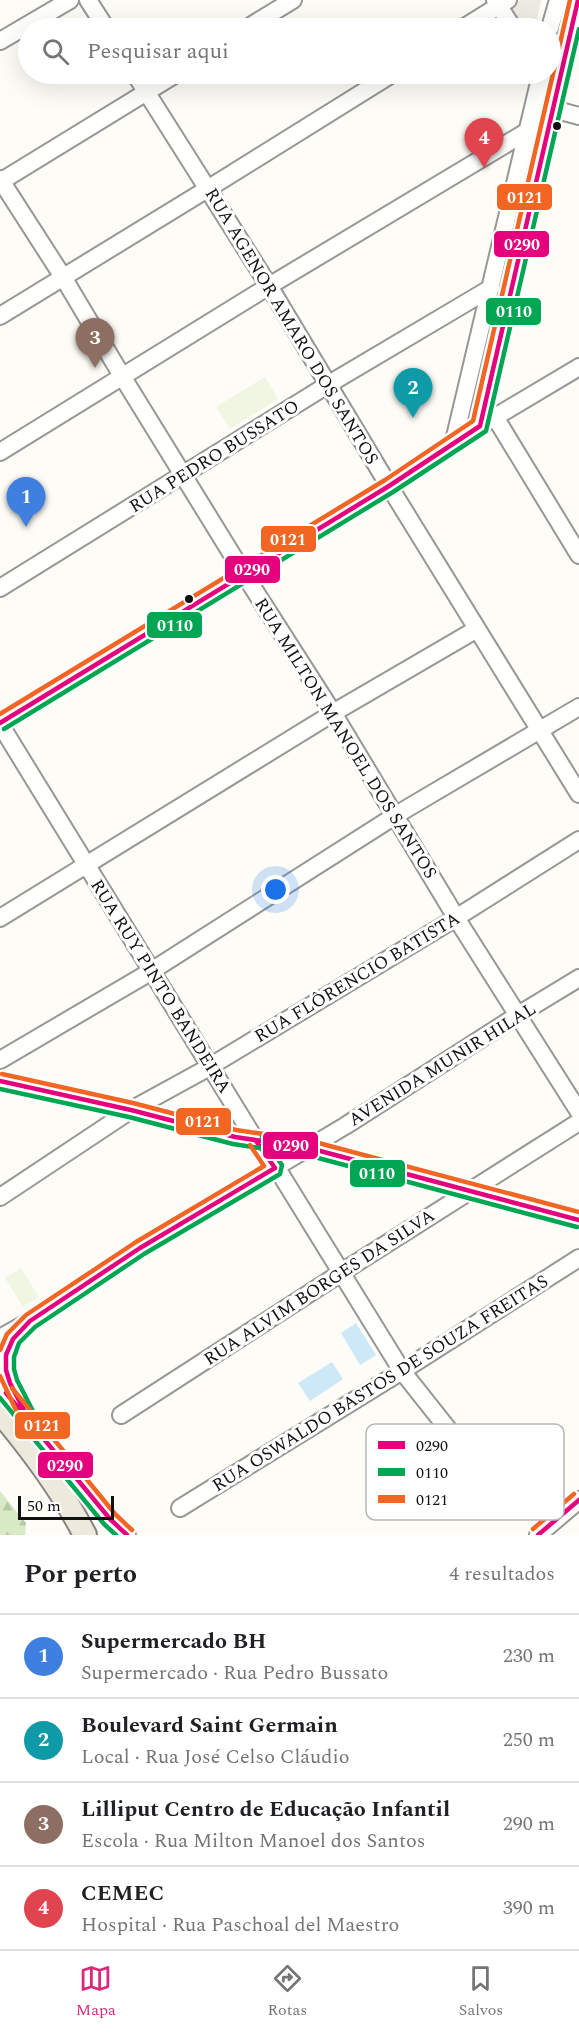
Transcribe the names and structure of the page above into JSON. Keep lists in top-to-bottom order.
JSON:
{
  "streets": {
    "street": [
      "RUA AGENOR AMARO DOS SANTOS",
      "RUA PEDRO BUSSATO",
      "RUA MILTON MANOEL DOS SANTOS",
      "RUA FLÔRENCIO BATISTA",
      "RUA RUY PINTO BANDEIRA",
      "AVENIDA MUNIR HILAL",
      "RUA ALVIM BORGES DA SILVA",
      "RUA OSWALDO BASTOS DE SOUZA FREITAS"
    ]
  },
  "crossings": [
    ["RUA AGENOR AMARO DOS SANTOS", "RUA PEDRO BUSSATO"],
    ["RUA PEDRO BUSSATO", "RUA MILTON MANOEL DOS SANTOS"],
    ["RUA MILTON MANOEL DOS SANTOS", "RUA FLÔRENCIO BATISTA"],
    ["RUA MILTON MANOEL DOS SANTOS", "AVENIDA MUNIR HILAL"],
    ["RUA FLÔRENCIO BATISTA", "RUA RUY PINTO BANDEIRA"],
    ["RUA RUY PINTO BANDEIRA", "AVENIDA MUNIR HILAL"],
    ["RUA RUY PINTO BANDEIRA", "RUA ALVIM BORGES DA SILVA"],
    ["RUA RUY PINTO BANDEIRA", "RUA OSWALDO BASTOS DE SOUZA FREITAS"]
  ],
  "lines": ["transit line 0290", "transit line 0121", "transit line 0110"],
  "legend": ["0290", "0110", "0121"],
  "scale_bar": "50 m",
  "page": {
    "search": "Pesquisar aqui",
    "pins": [
      "4",
      "3",
      "2",
      "1"
    ],
    "scale": "50 m",
    "heading": ["Por perto", "4 resultados"],
    "list": [
      {
        "mark": "1",
        "name": "Supermercado BH",
        "note": "Supermercado · Rua Pedro Bussato",
        "value": "230 m"
      },
      {
        "mark": "2",
        "name": "Boulevard Saint Germain",
        "note": "Local · Rua José Celso Cláudio",
        "value": "250 m"
      },
      {
        "mark": "3",
        "name": "Lilliput Centro de Educação Infantil",
        "note": "Escola · Rua Milton Manoel dos Santos",
        "value": "290 m"
      },
      {
        "mark": "4",
        "name": "CEMEC",
        "note": "Hospital · Rua Paschoal del Maestro",
        "value": "390 m"
      }
    ],
    "nav": ["Mapa", "Rotas", "Salvos"]
  }
}
